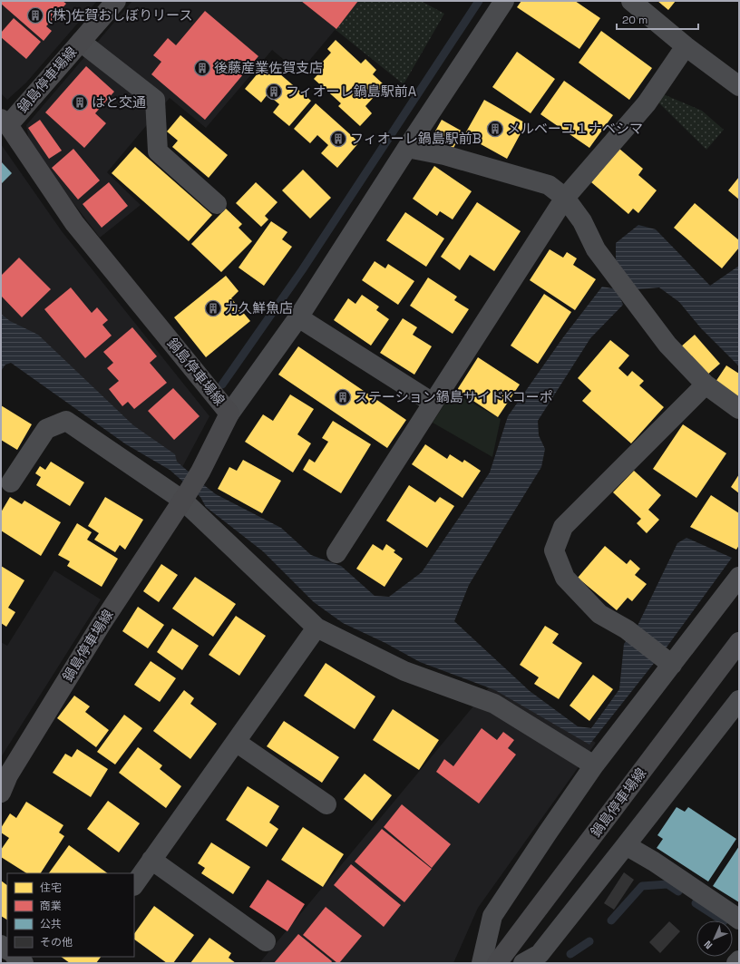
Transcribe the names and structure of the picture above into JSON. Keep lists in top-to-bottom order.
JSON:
{
  "streets": {
    "main road": ["鍋島停車場線"]
  },
  "places": {
    "building": [
      "(株)佐賀おしぼりリース",
      "後藤産業佐賀支店",
      "フィオーレ鍋島駅前A",
      "はと交通",
      "メルベーユ１ナベシマ",
      "フィオーレ鍋島駅前B",
      "力久鮮魚店",
      "ステーション鍋島サイドKコーポ"
    ]
  },
  "legend": [
    "住宅",
    "商業",
    "公共",
    "その他"
  ],
  "scale_bar": "20 m",
  "north": "bottom left"
}
